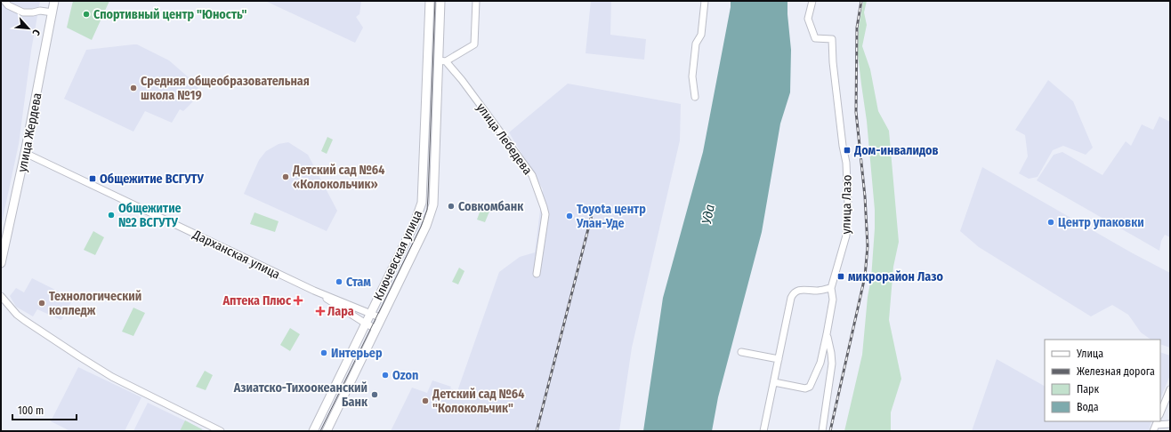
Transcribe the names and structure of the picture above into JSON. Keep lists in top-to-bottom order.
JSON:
{
  "streets": {
    "main road": ["улица Жердева", "Ключевская улица"],
    "street": ["улица Лебедева", "улица Лазо", "Дарханская улица"]
  },
  "crossings": [
    ["улица Жердева", "Дарханская улица"],
    ["улица Лебедева", "Ключевская улица"],
    ["Дарханская улица", "Ключевская улица"]
  ],
  "water": ["Уда"],
  "places": {
    "other": [
      "Спортивный центр \"Юность\"",
      "Средняя общеобразовательная школа №19",
      "Детский сад №64 «Колокольчик»",
      "Совкомбанк",
      "Общежитие №2 ВСГУТУ",
      "Toyota центр Улан-Уде",
      "Центр упаковки",
      "Стам",
      "Технологический колледж",
      "Интерьер",
      "Ozon",
      "Азиатско-Тихоокеанский Банк",
      "Детский сад №64 \"Колокольчик\""
    ],
    "transit": ["Дом-инвалидов", "Общежитие ВСГУТУ", "микрорайон Лазо"],
    "health": ["Аптека Плюс", "Лара"]
  },
  "legend": [
    "Улица",
    "Железная дорога",
    "Парк",
    "Вода"
  ],
  "scale_bar": "100 m",
  "north": "bottom right"
}
